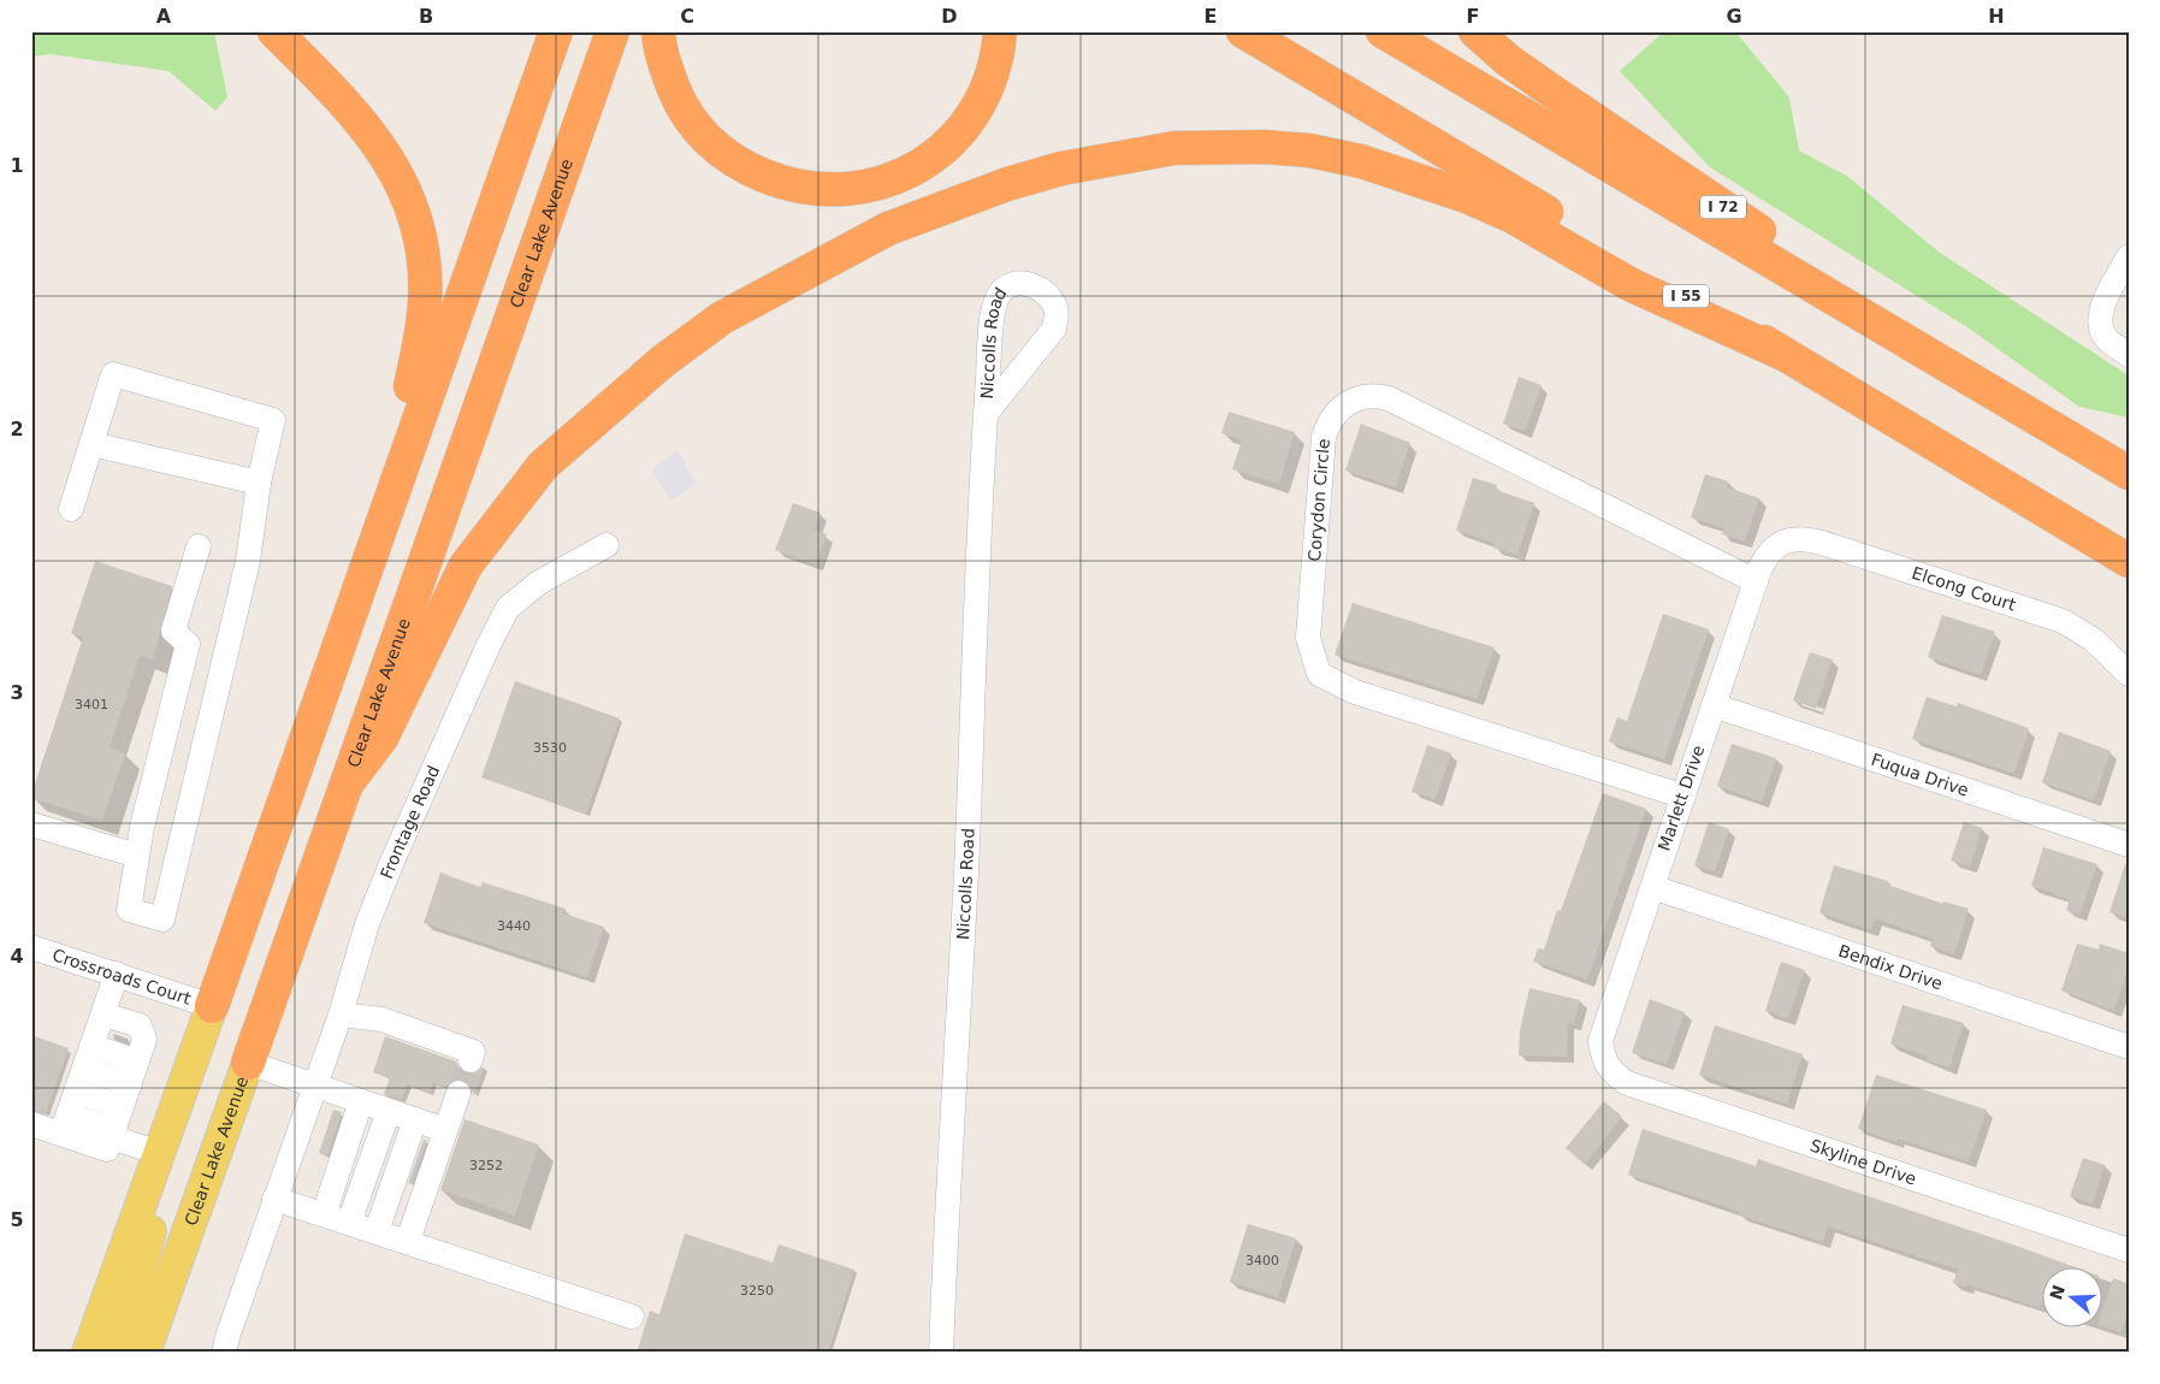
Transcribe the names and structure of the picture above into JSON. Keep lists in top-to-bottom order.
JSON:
{
  "streets": {
    "highway": ["I 72", "Clear Lake Avenue", "I 55"],
    "street": [
      "Niccolls Road",
      "Corydon Circle",
      "Elcong Court",
      "Fuqua Drive",
      "Marlett Drive",
      "Frontage Road",
      "Bendix Drive",
      "Crossroads Court",
      "Skyline Drive"
    ]
  },
  "crossings": [
    ["Corydon Circle", "Marlett Drive"],
    ["Elcong Court", "Marlett Drive"],
    ["Fuqua Drive", "Marlett Drive"],
    ["Marlett Drive", "Bendix Drive"],
    ["Marlett Drive", "Skyline Drive"]
  ],
  "house_numbers": [
    "3401",
    "3530",
    "3440",
    "3252",
    "3400",
    "3250"
  ],
  "north": "left",
  "grid": {
    "columns": [
      "A",
      "B",
      "C",
      "D",
      "E",
      "F",
      "G",
      "H"
    ],
    "rows": [
      "1",
      "2",
      "3",
      "4",
      "5"
    ]
  }
}
